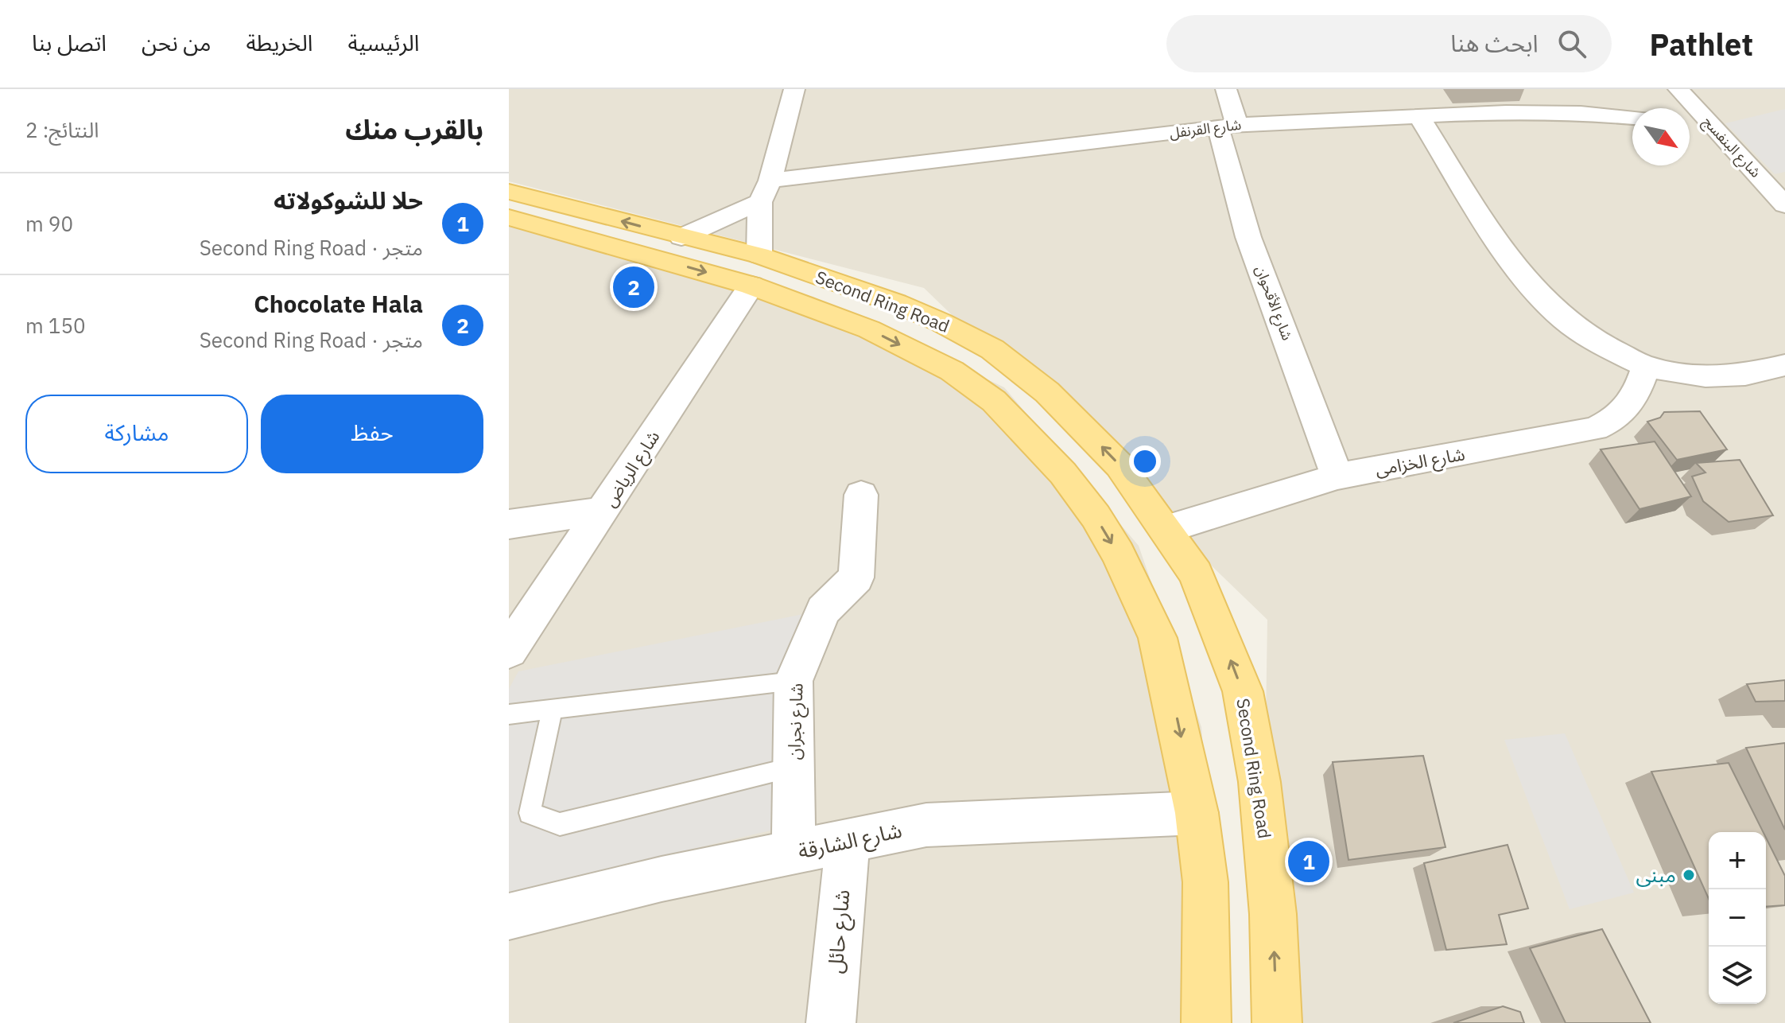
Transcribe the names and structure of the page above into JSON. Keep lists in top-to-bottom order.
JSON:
{
  "streets": {
    "main road": ["Second Ring Road"],
    "street": [
      "شارع القرنفل",
      "شارع البنفسج",
      "شارع الأقحوان",
      "شارع الخزامى",
      "شارع الرياض",
      "شارع نجران",
      "شارع الشارقة",
      "شارع حائل"
    ]
  },
  "crossings": [
    ["شارع القرنفل", "Second Ring Road"],
    ["شارع القرنفل", "شارع الأقحوان"],
    ["Second Ring Road", "شارع الخزامى"],
    ["Second Ring Road", "شارع الرياض"],
    ["Second Ring Road", "شارع الشارقة"],
    ["شارع الأقحوان", "شارع الخزامى"],
    ["شارع نجران", "شارع الشارقة"],
    ["شارع الشارقة", "شارع حائل"]
  ],
  "places": ["مبنى"],
  "north": "bottom right",
  "page": {
    "header": "Pathlet",
    "search": "ابحث هنا",
    "nav": [
      "الرئيسية",
      "الخريطة",
      "من نحن",
      "اتصل بنا"
    ],
    "heading": ["بالقرب منك", "النتائج: 2"],
    "list": [
      {
        "mark": "1",
        "name": "حلا للشوكولاته",
        "note": "متجر · Second Ring Road",
        "value": "90 m"
      },
      {
        "mark": "2",
        "name": "Chocolate Hala",
        "note": "متجر · Second Ring Road",
        "value": "150 m"
      }
    ],
    "pins": ["2", "1"],
    "buttons": ["حفظ", "مشاركة"],
    "map_buttons": ["+", "−"]
  }
}
